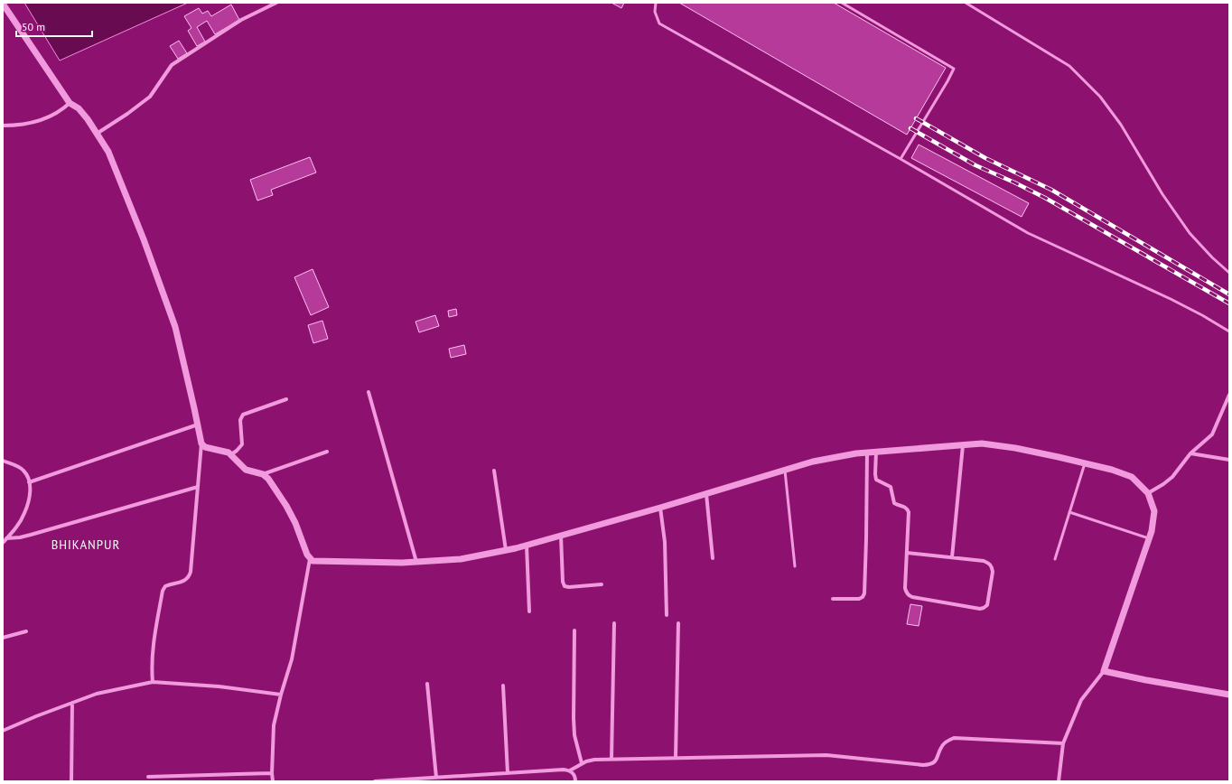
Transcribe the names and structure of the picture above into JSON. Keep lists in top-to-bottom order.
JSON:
{
  "districts": ["BHIKANPUR"],
  "scale_bar": "50 m"
}
